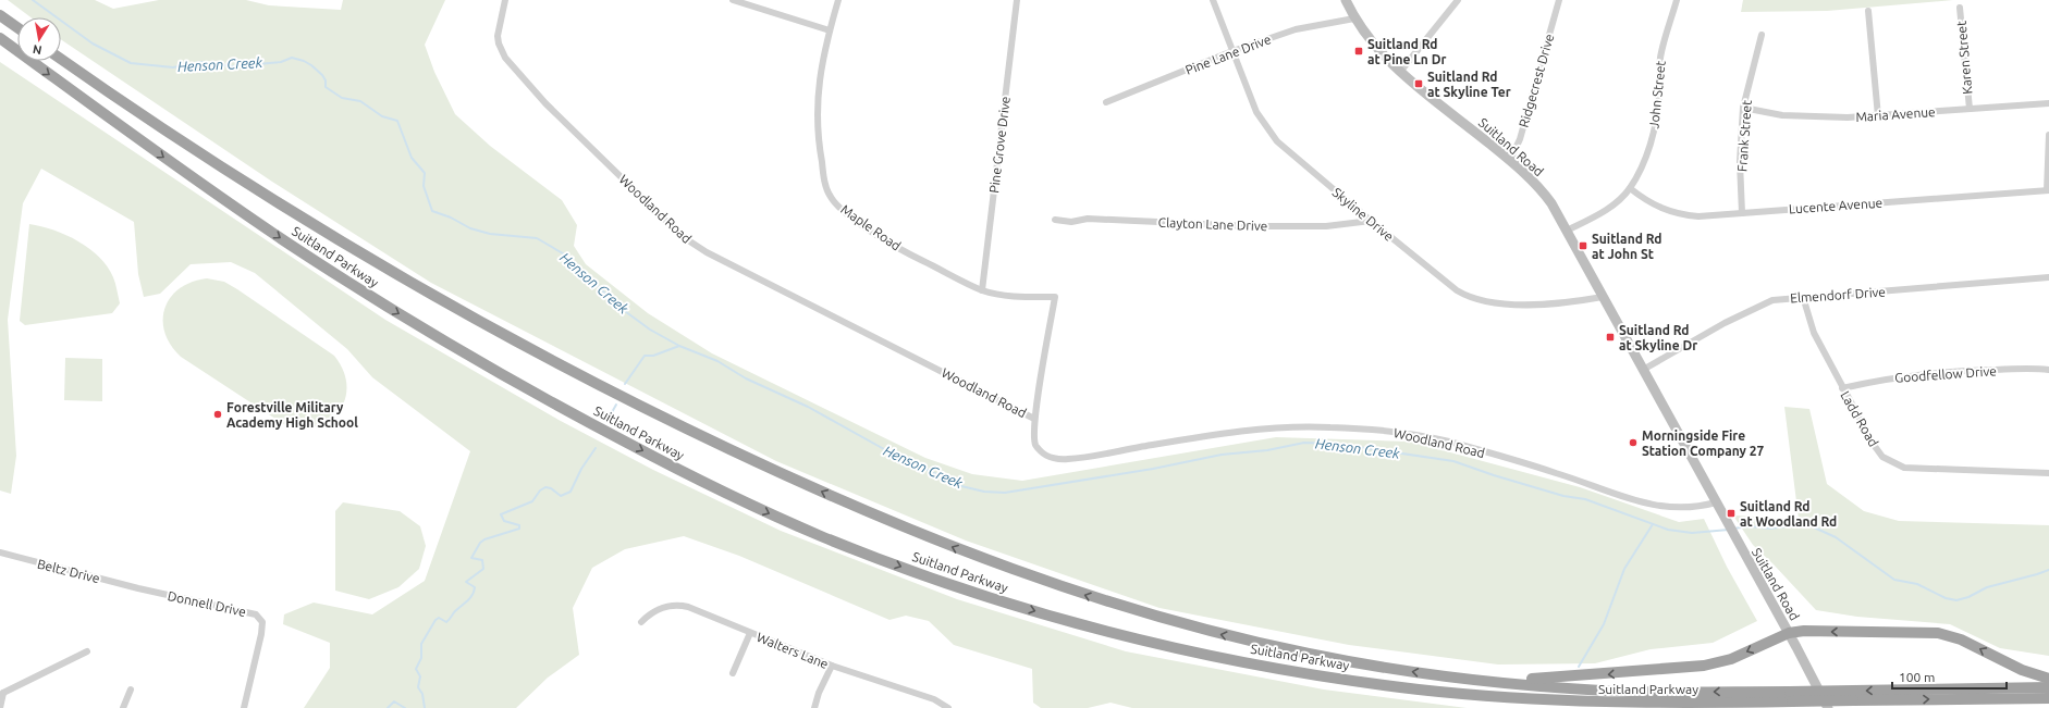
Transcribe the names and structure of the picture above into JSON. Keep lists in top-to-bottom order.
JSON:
{
  "streets": {
    "highway": ["Suitland Parkway"],
    "main road": ["Suitland Road"],
    "street": [
      "Pine Lane Drive",
      "Karen Street",
      "Ridgecrest Drive",
      "John Street",
      "Maria Avenue",
      "Frank Street",
      "Pine Grove Drive",
      "Lucente Avenue",
      "Woodland Road",
      "Skyline Drive",
      "Clayton Lane Drive",
      "Maple Road",
      "Elmendorf Drive",
      "Goodfellow Drive",
      "Ladd Road",
      "Beltz Drive",
      "Donnell Drive",
      "Walters Lane"
    ]
  },
  "crossings": [
    ["Pine Lane Drive", "Suitland Road"],
    ["Pine Lane Drive", "Skyline Drive"],
    ["Karen Street", "Maria Avenue"],
    ["Ridgecrest Drive", "Suitland Road"],
    ["John Street", "Suitland Road"],
    ["John Street", "Lucente Avenue"],
    ["Maria Avenue", "Frank Street"],
    ["Frank Street", "Lucente Avenue"],
    ["Pine Grove Drive", "Maple Road"],
    ["Suitland Road", "Woodland Road"],
    ["Suitland Road", "Skyline Drive"],
    ["Suitland Road", "Elmendorf Drive"],
    ["Woodland Road", "Maple Road"],
    ["Skyline Drive", "Clayton Lane Drive"],
    ["Elmendorf Drive", "Ladd Road"],
    ["Goodfellow Drive", "Ladd Road"],
    ["Beltz Drive", "Donnell Drive"]
  ],
  "water": ["Henson Creek"],
  "places": {
    "transit": [
      "Suitland Rd at Pine Ln Dr",
      "Suitland Rd at Skyline Ter",
      "Suitland Rd at John St",
      "Suitland Rd at Skyline Dr",
      "Suitland Rd at Woodland Rd"
    ],
    "other": ["Forestville Military Academy High School", "Morningside Fire Station Company 27"]
  },
  "scale_bar": "100 m",
  "north": "bottom"
}
